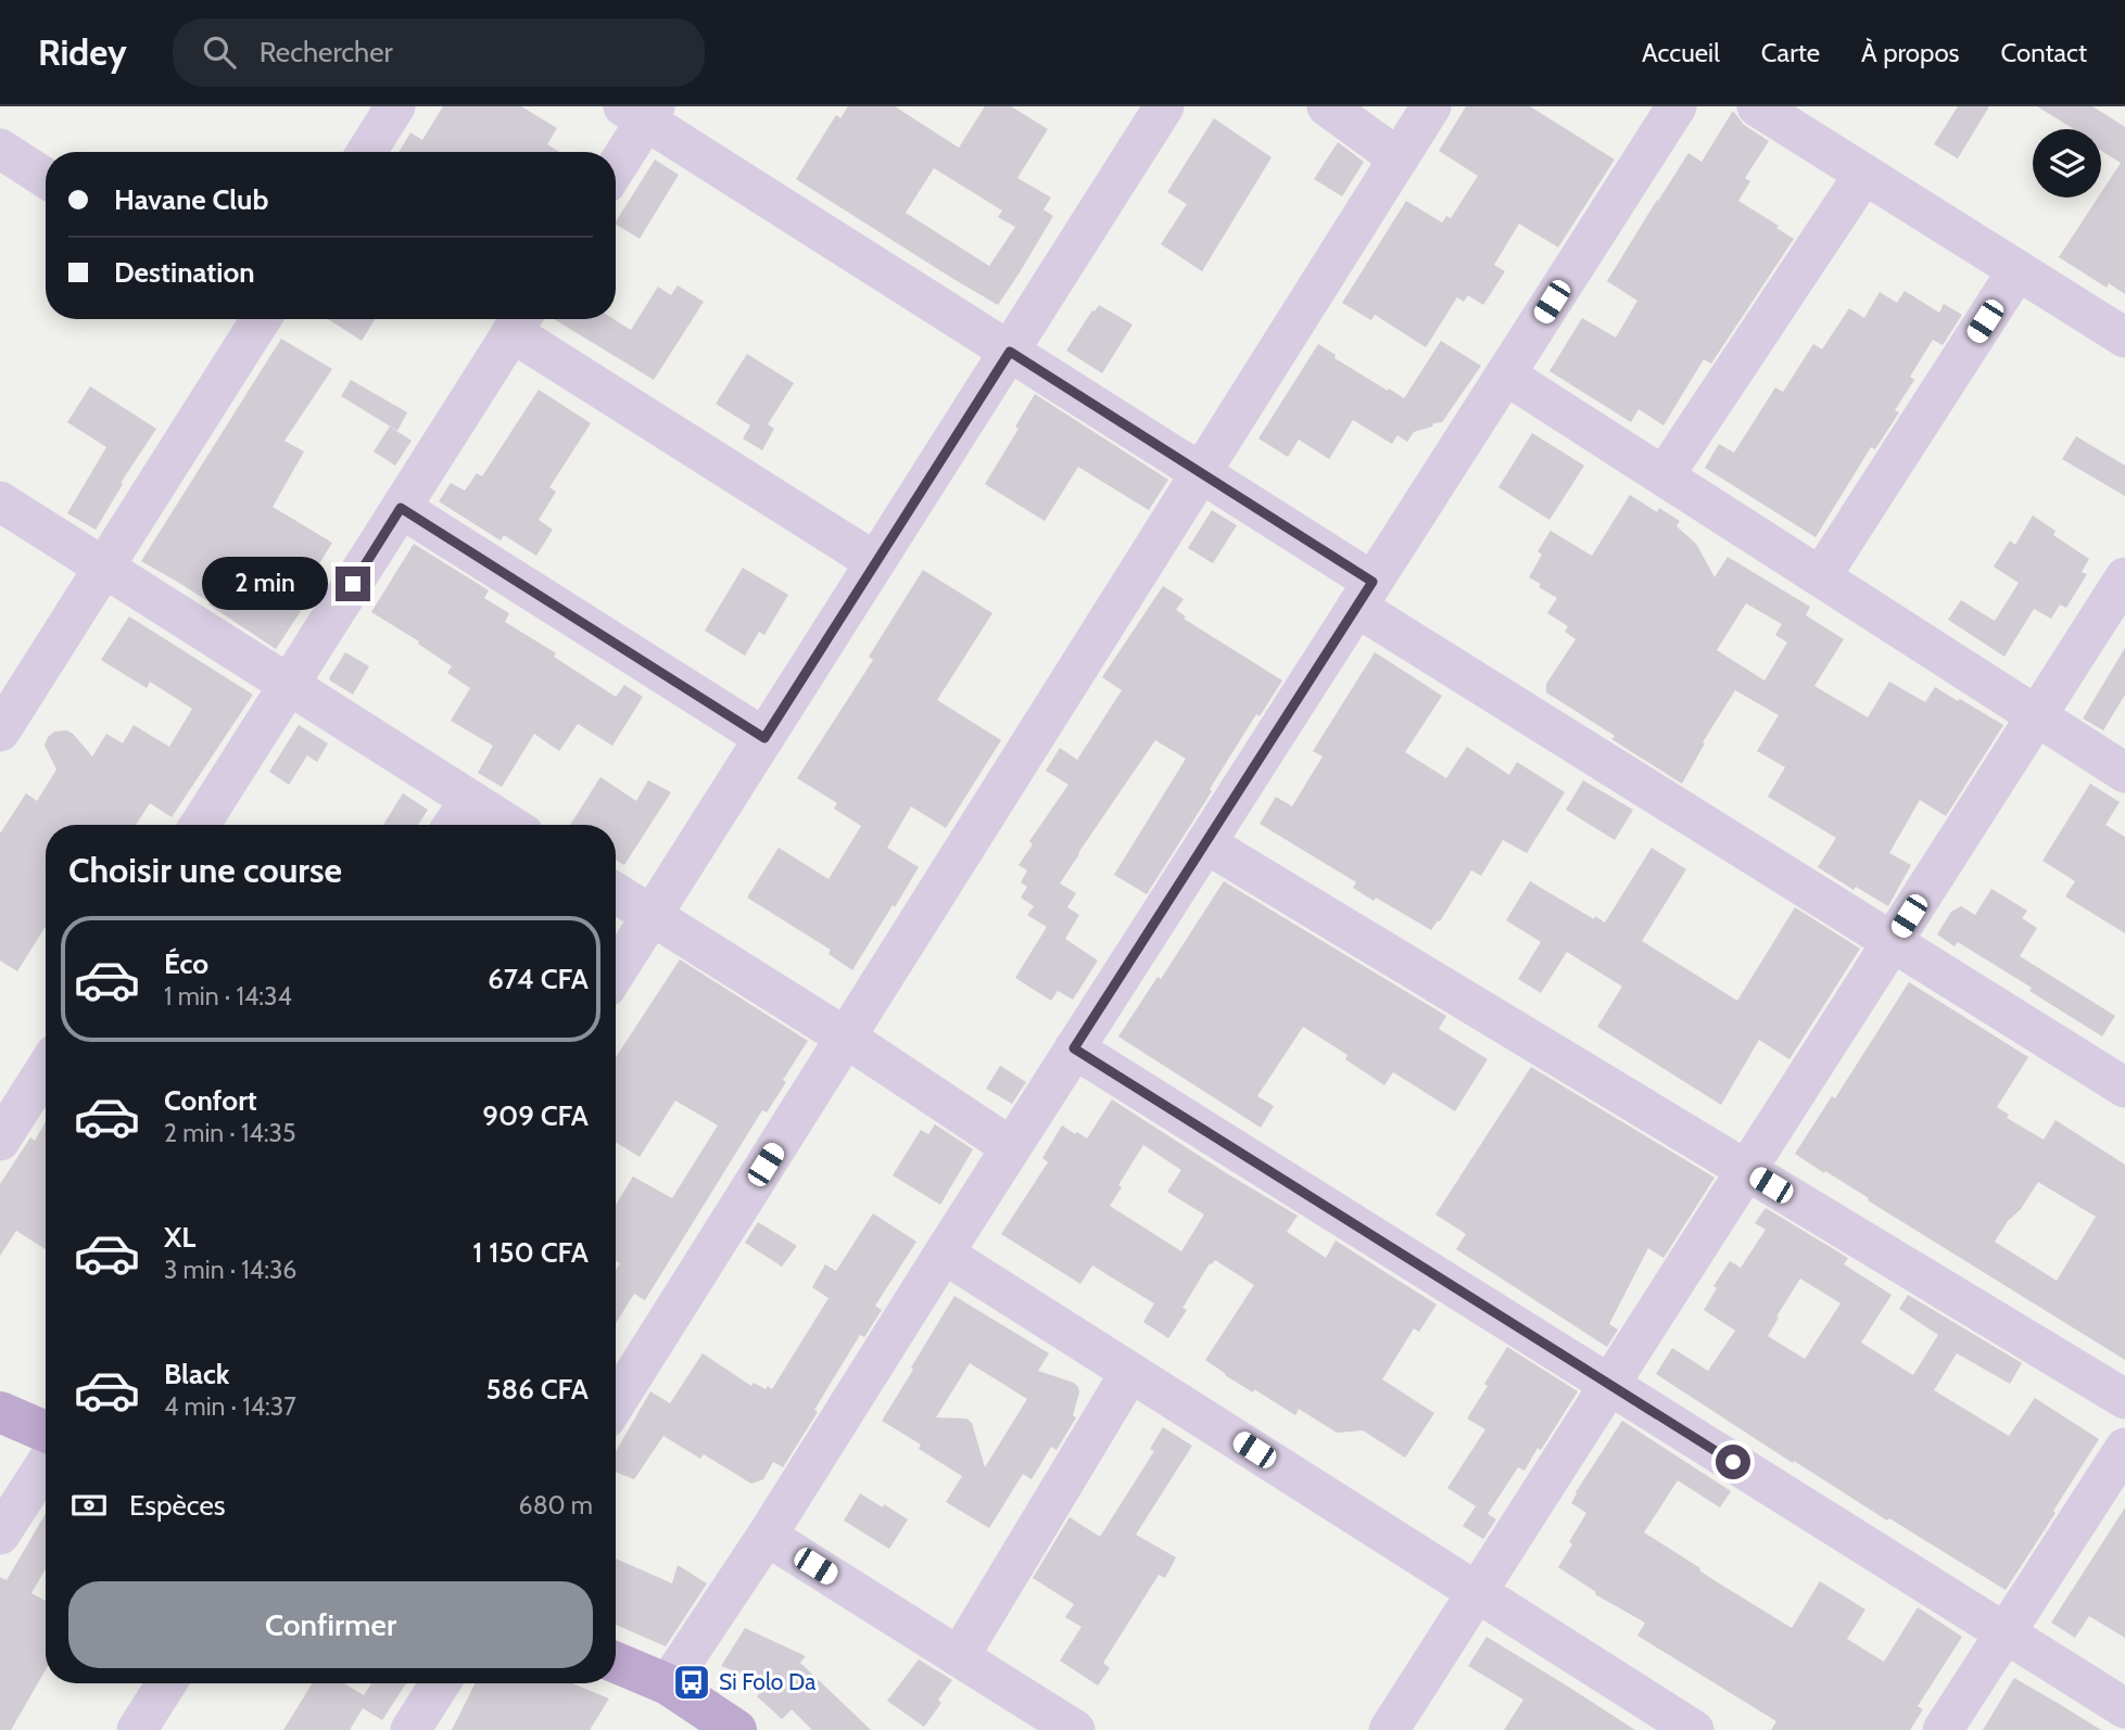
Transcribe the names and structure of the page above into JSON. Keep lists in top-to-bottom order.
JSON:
{
  "places": {
    "bus stop": ["Si Folo Da"]
  },
  "page": {
    "header": "Ridey",
    "search": "Rechercher",
    "nav": [
      "Accueil",
      "Carte",
      "À propos",
      "Contact"
    ],
    "banner": ["Havane Club", "Destination"],
    "bubble": "2 min",
    "heading": "Choisir une course",
    "list": [
      {
        "name": "Éco",
        "note": "1 min · 14:34",
        "value": "674 CFA"
      },
      {
        "name": "Confort",
        "note": "2 min · 14:35",
        "value": "909 CFA"
      },
      {
        "name": "XL",
        "note": "3 min · 14:36",
        "value": "1 150 CFA"
      },
      {
        "name": "Black",
        "note": "4 min · 14:37",
        "value": "586 CFA"
      }
    ],
    "pay": ["Espèces", "680 m"],
    "buttons": "Confirmer"
  }
}
